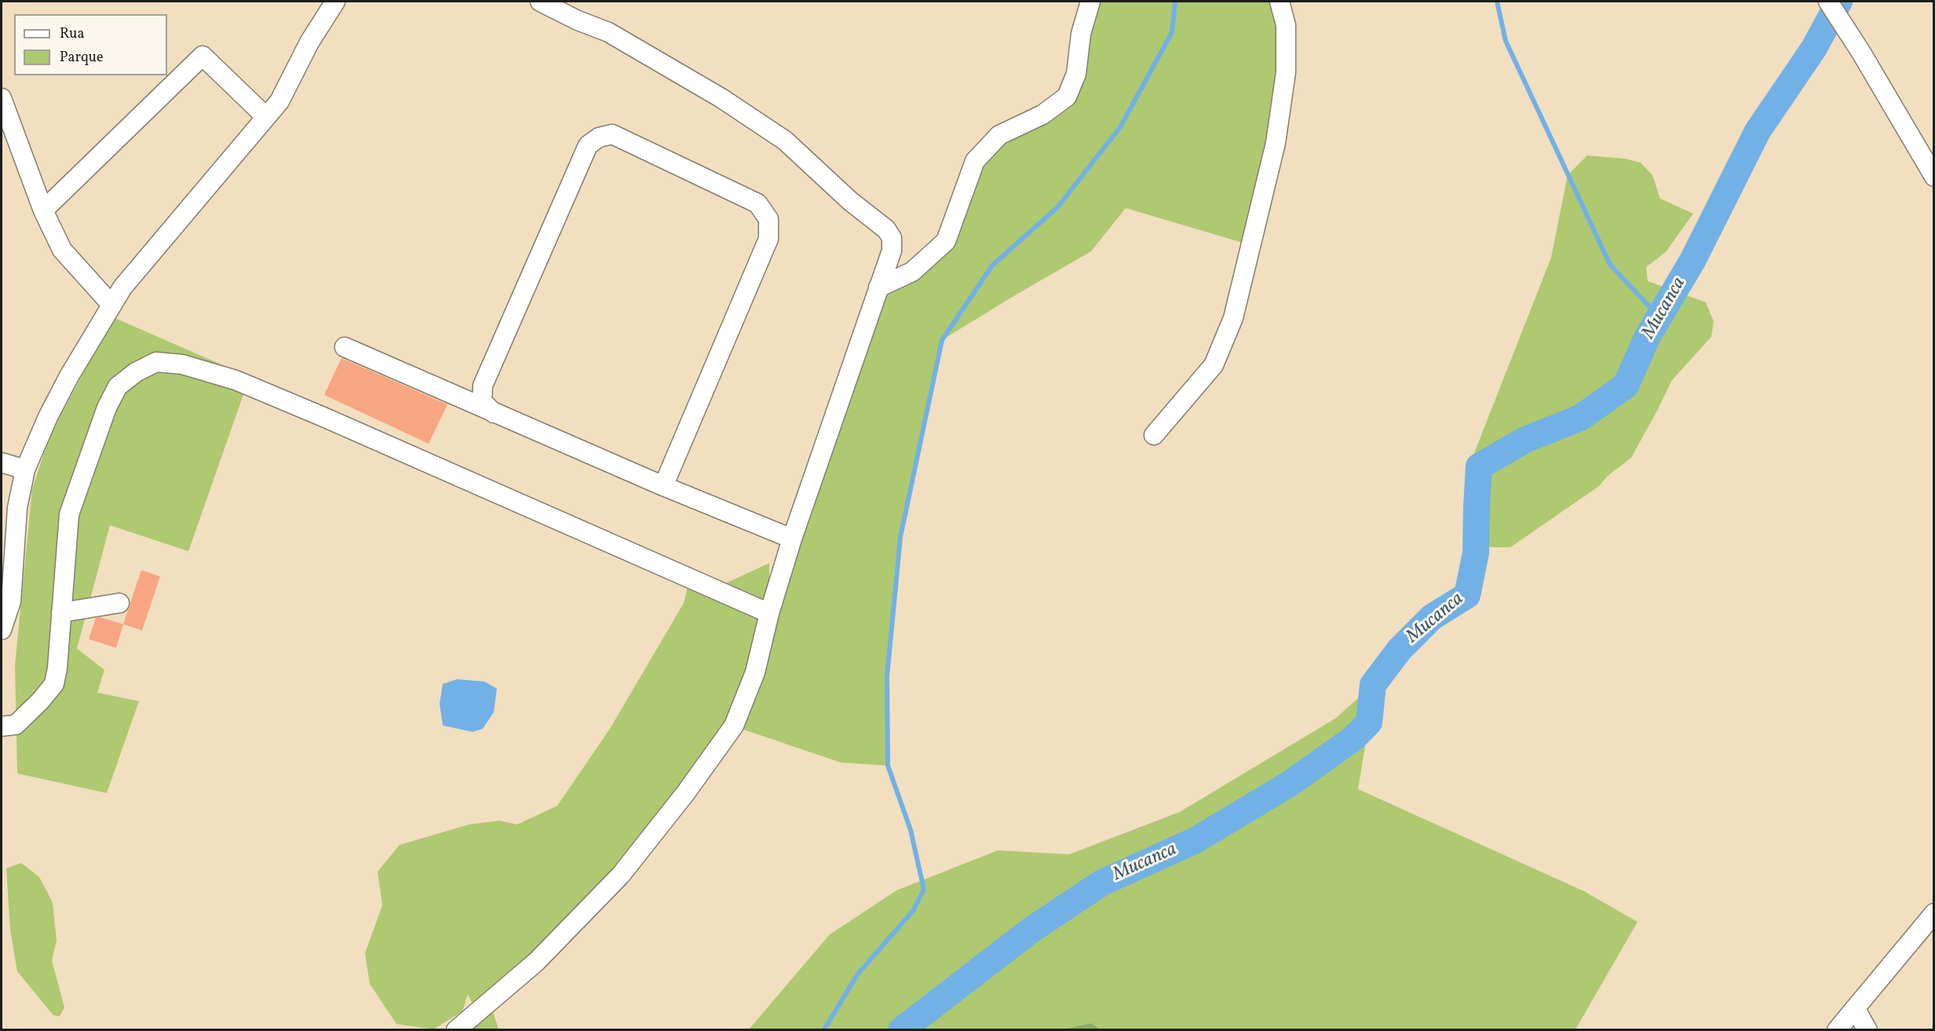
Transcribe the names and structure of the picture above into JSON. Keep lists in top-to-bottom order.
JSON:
{
  "water": ["Mucanca"],
  "legend": ["Rua", "Parque"]
}
